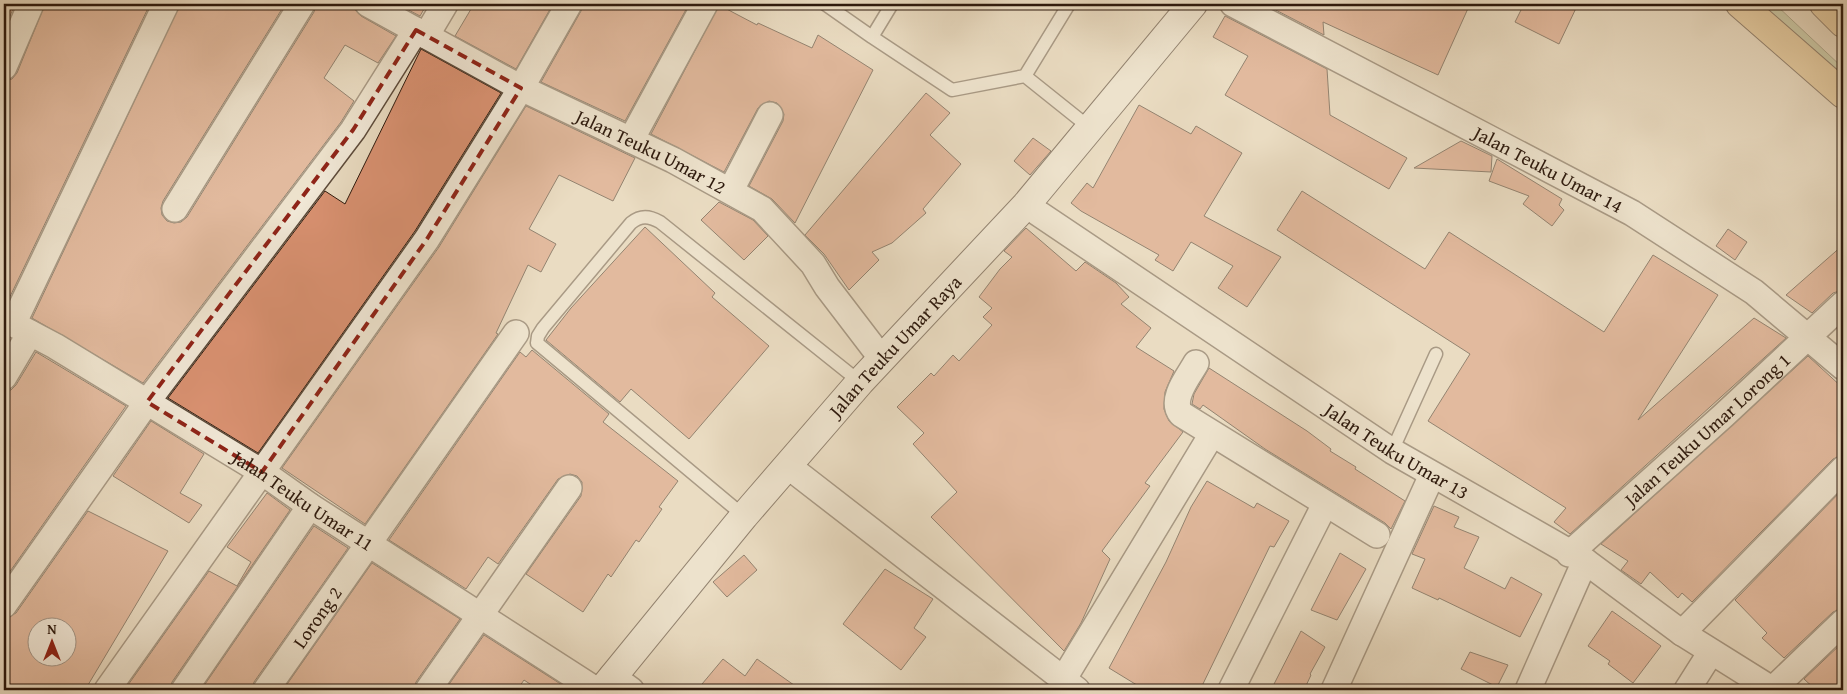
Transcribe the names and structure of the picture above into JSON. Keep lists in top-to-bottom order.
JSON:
{
  "streets": {
    "main road": ["Jalan Teuku Umar Raya"],
    "street": [
      "Jalan Teuku Umar 12",
      "Jalan Teuku Umar 14",
      "Jalan Teuku Umar Lorong 1",
      "Jalan Teuku Umar 13",
      "Jalan Teuku Umar 11",
      "Lorong 2"
    ]
  },
  "crossings": [
    ["Jalan Teuku Umar 12", "Jalan Teuku Umar Raya"],
    ["Jalan Teuku Umar 14", "Jalan Teuku Umar Lorong 1"],
    ["Jalan Teuku Umar Raya", "Jalan Teuku Umar 13"],
    ["Jalan Teuku Umar Raya", "Jalan Teuku Umar 11"],
    ["Jalan Teuku Umar Lorong 1", "Jalan Teuku Umar 13"],
    ["Jalan Teuku Umar 11", "Lorong 2"]
  ],
  "north": "top"
}
